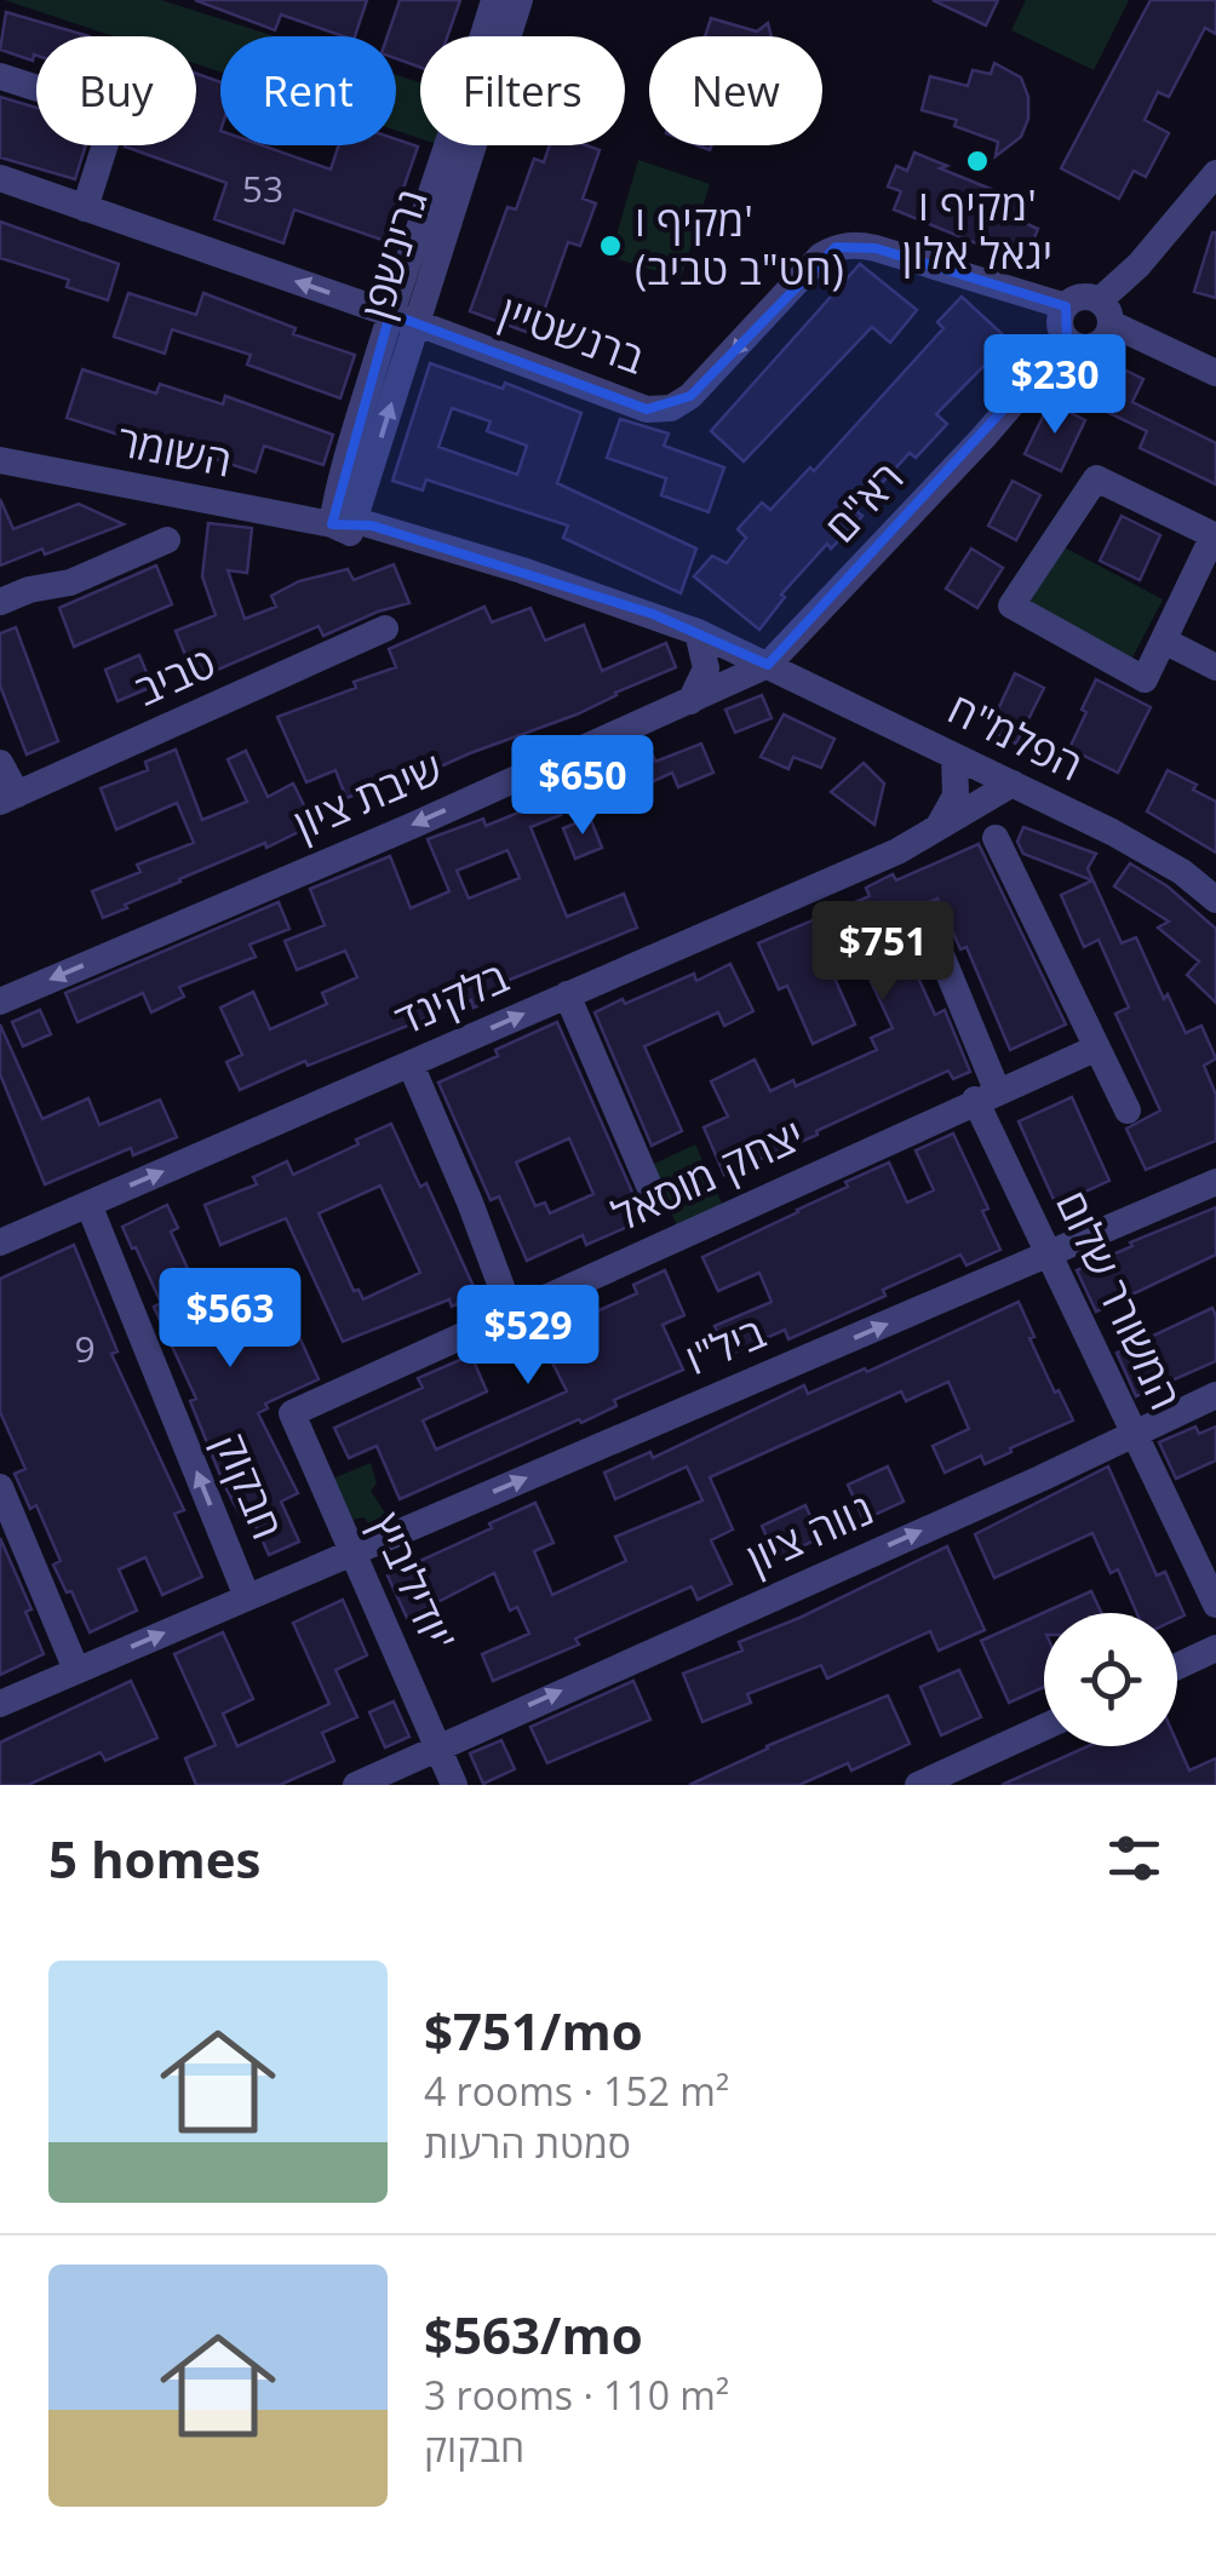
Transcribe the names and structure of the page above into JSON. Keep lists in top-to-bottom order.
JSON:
{
  "streets": {
    "street": [
      "גרינשפן",
      "ברנשטיין",
      "השומר",
      "רא\"ם",
      "טביב",
      "הפלמ\"ח",
      "שיבת ציון",
      "בלקינד",
      "יצחק מוסאל",
      "המשורר שלום",
      "ביל\"ו",
      "חבקוק",
      "נווה ציון",
      "יודיליביץ'"
    ]
  },
  "crossings": [
    ["גרינשפן", "ברנשטיין"],
    ["גרינשפן", "השומר"],
    ["ברנשטיין", "רא\"ם"],
    ["השומר", "רא\"ם"],
    ["השומר", "הפלמ\"ח"],
    ["השומר", "שיבת ציון"],
    ["רא\"ם", "הפלמ\"ח"],
    ["רא\"ם", "שיבת ציון"],
    ["הפלמ\"ח", "שיבת ציון"],
    ["הפלמ\"ח", "בלקינד"],
    ["בלקינד", "חבקוק"],
    ["יצחק מוסאל", "המשורר שלום"],
    ["יצחק מוסאל", "יודיליביץ'"],
    ["המשורר שלום", "ביל\"ו"],
    ["המשורר שלום", "נווה ציון"],
    ["ביל\"ו", "חבקוק"],
    ["ביל\"ו", "יודיליביץ'"],
    ["נווה ציון", "יודיליביץ'"]
  ],
  "one_way": [
    "ברנשטיין",
    "שיבת ציון",
    "בלקינד",
    "ביל\"ו",
    "נווה ציון"
  ],
  "places": ["מקיף ו' יגאל אלון", "מקיף ו' (חט\"ב טביב)"],
  "house_numbers": ["53", "9"],
  "page": {
    "chip": [
      "Buy",
      "Rent",
      "Filters",
      "New"
    ],
    "price": [
      "$230",
      "$650",
      "$751",
      "$563",
      "$529"
    ],
    "heading": "5 homes",
    "list": [
      {
        "name": "$751/mo",
        "note": "4 rooms · 152 m² · סמטת הרעות"
      },
      {
        "name": "$563/mo",
        "note": "3 rooms · 110 m² · חבקוק"
      }
    ]
  }
}
